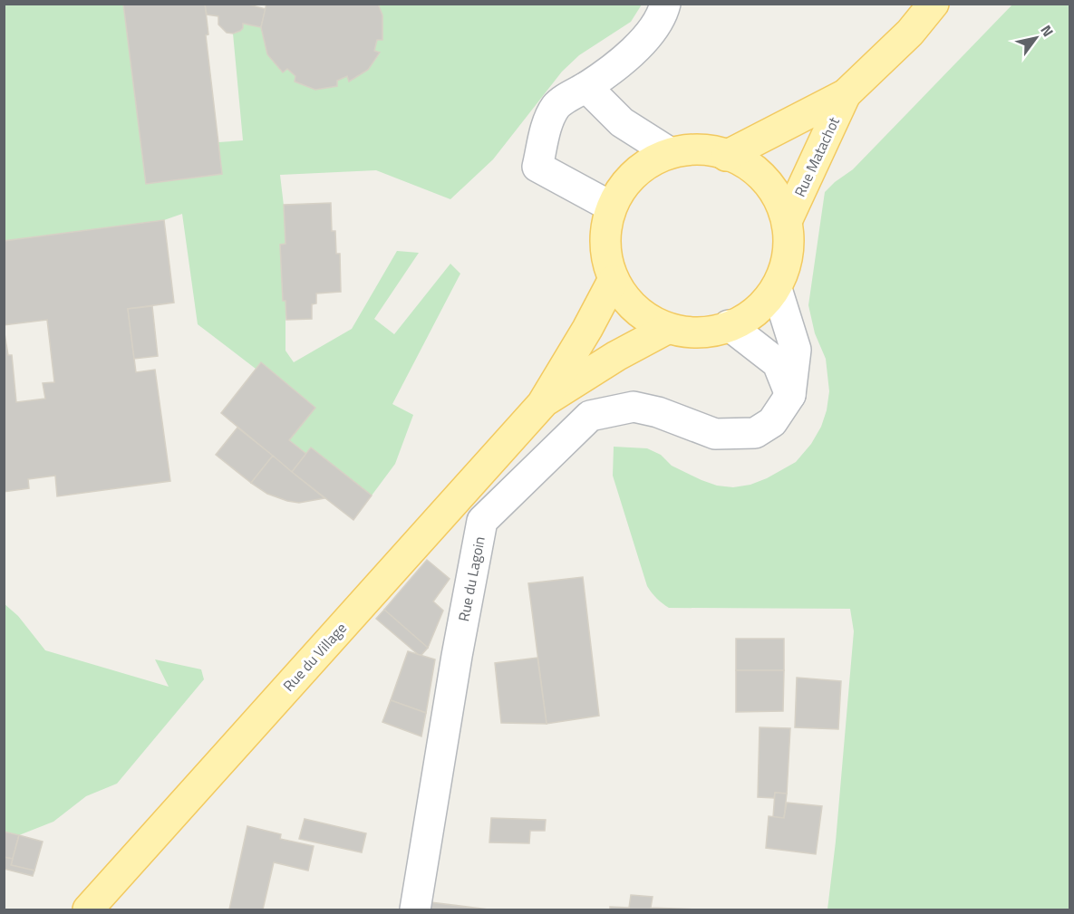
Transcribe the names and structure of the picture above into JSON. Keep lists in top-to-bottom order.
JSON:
{
  "streets": {
    "main road": ["Rue Matachot", "Rue du Village"],
    "street": ["Rue du Lagoin"]
  },
  "crossings": [
    ["Rue Matachot", "Rue du Lagoin"],
    ["Rue Matachot", "Rue du Village"],
    ["Rue du Lagoin", "Rue du Village"]
  ],
  "north": "top right"
}
